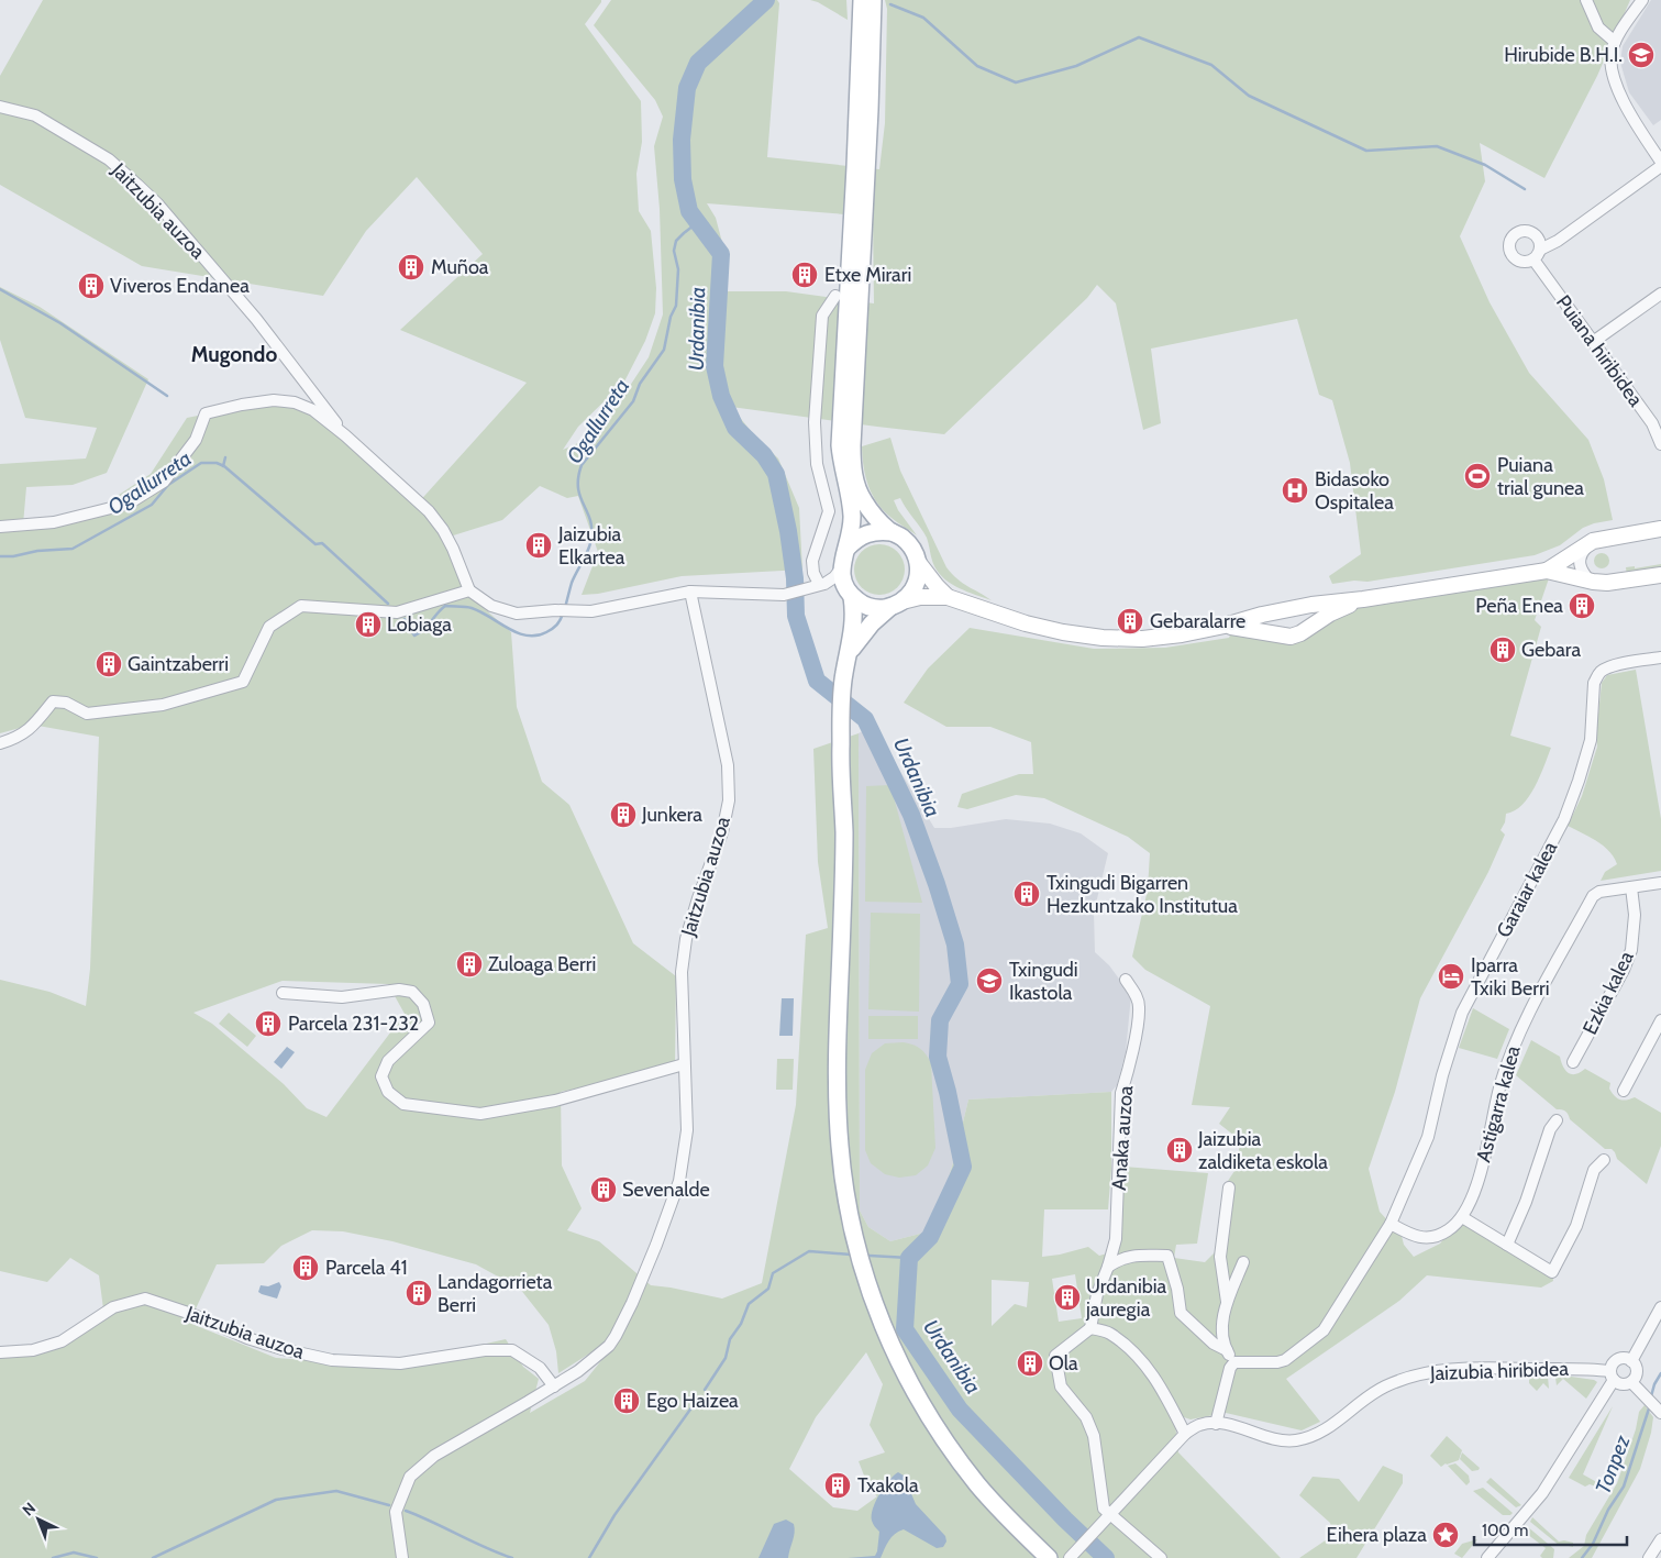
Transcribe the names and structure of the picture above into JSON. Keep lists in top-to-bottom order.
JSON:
{
  "streets": {
    "street": [
      "Jaitzubia auzoa",
      "Puiana hiribidea",
      "Garaiar kalea",
      "Ezkia kalea",
      "Astigarra kalea",
      "Anaka auzoa",
      "Jaizubia hiribidea"
    ]
  },
  "crossings": [
    ["Garaiar kalea", "Astigarra kalea"],
    ["Ezkia kalea", "Astigarra kalea"]
  ],
  "districts": ["Mugondo"],
  "water": ["Urdanibia", "Ogallurreta", "Tonpez"],
  "places": {
    "school or university": ["Hirubide B.H.I.", "Txingudi Ikastola"],
    "building": [
      "Muñoa",
      "Etxe Mirari",
      "Viveros Endanea",
      "Jaizubia Elkartea",
      "Peña Enea",
      "Gebaralarre",
      "Lobiaga",
      "Gebara",
      "Gaintzaberri",
      "Junkera",
      "Txingudi Bigarren Hezkuntzako Institutua",
      "Zuloaga Berri",
      "Parcela 231-232",
      "Jaizubia zaldiketa eskola",
      "Sevenalde",
      "Parcela 41",
      "Landagorrieta Berri",
      "Urdanibia jauregia",
      "Ola",
      "Ego Haizea",
      "Txakola"
    ],
    "sports": ["Puiana trial gunea"],
    "hospital": ["Bidasoko Ospitalea"],
    "hotel": ["Iparra Txiki Berri"],
    "place": ["Eihera plaza"]
  },
  "scale_bar": "100 m",
  "north": "top left"
}
